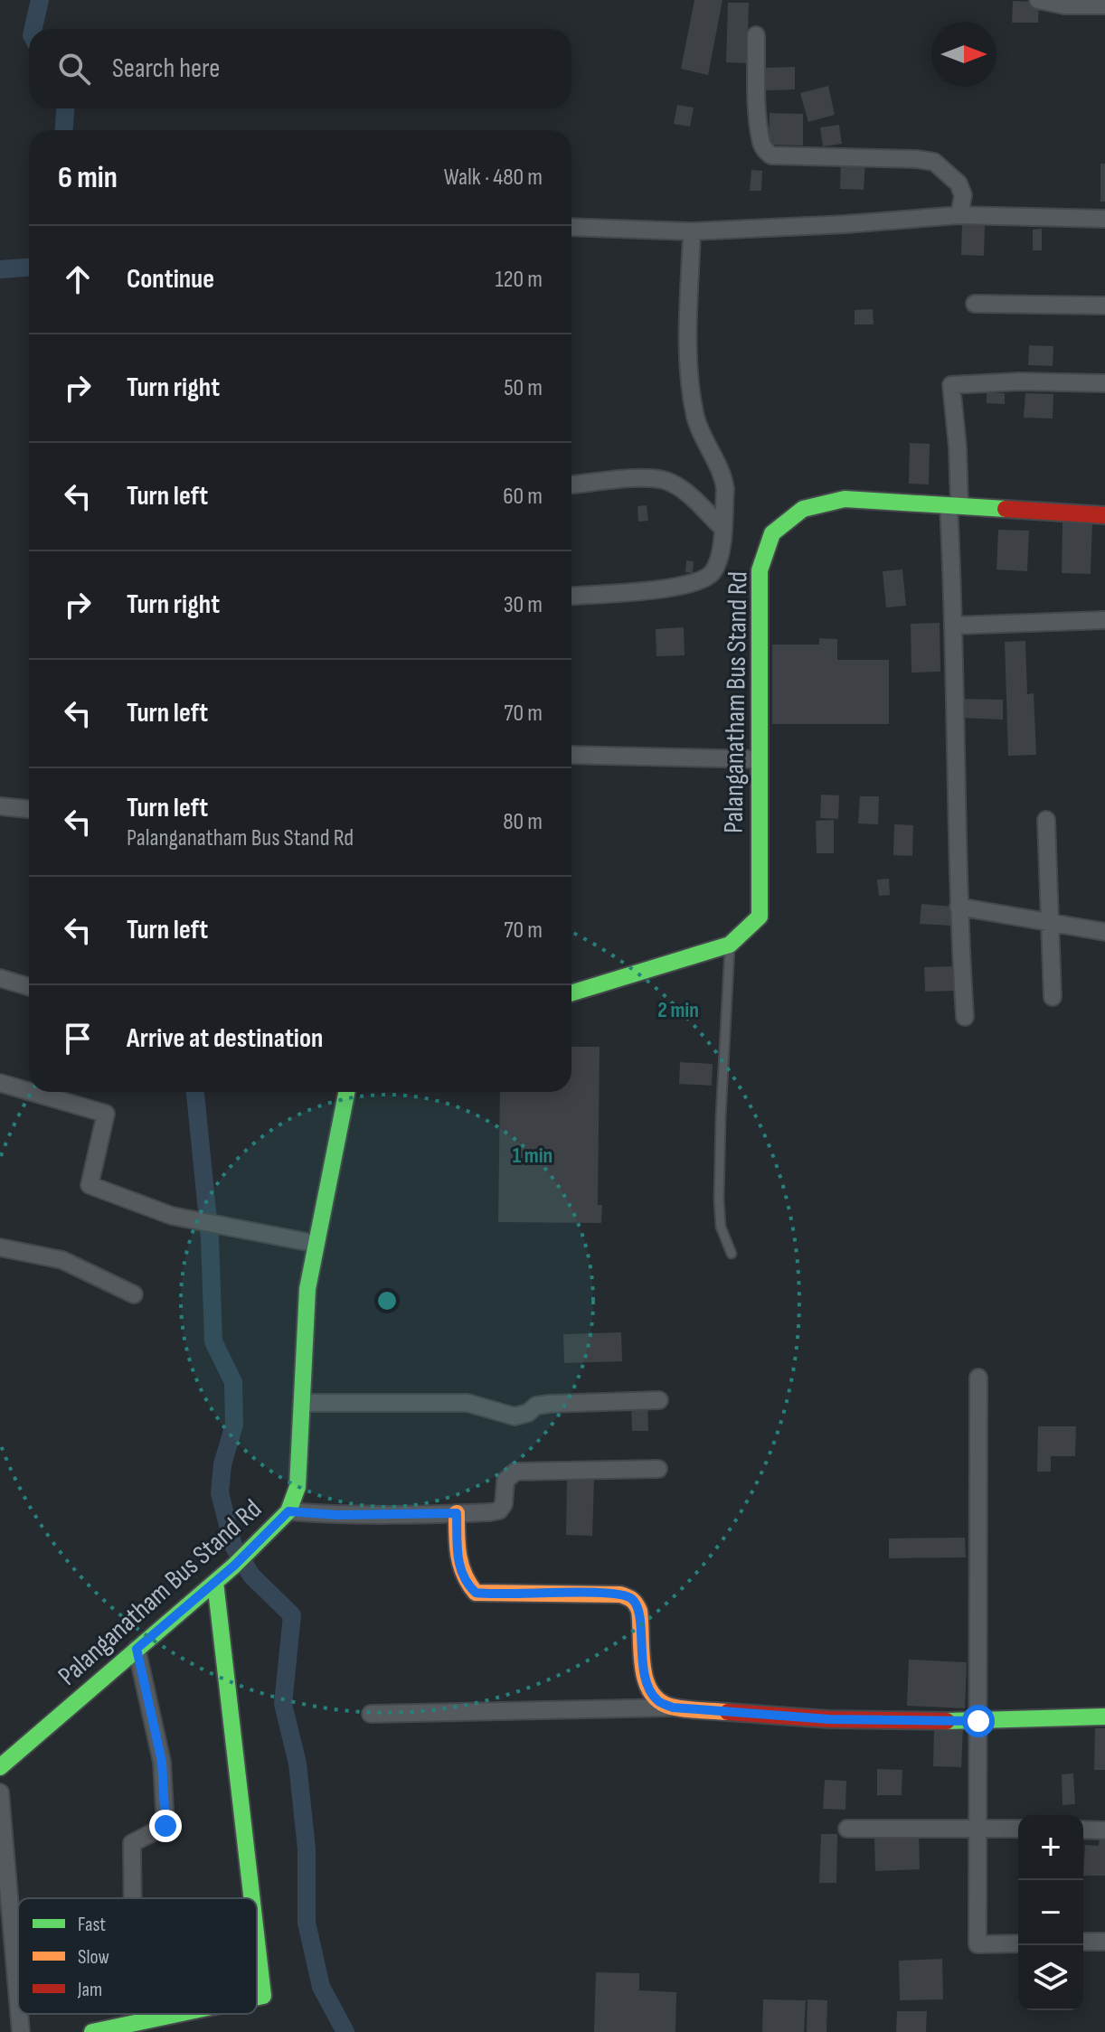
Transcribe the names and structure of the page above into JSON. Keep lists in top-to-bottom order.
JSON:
{
  "streets": {
    "street": ["Palanganatham Bus Stand Rd"]
  },
  "legend": ["Fast", "Slow", "Jam"],
  "north": "right",
  "page": {
    "search": "Search here",
    "heading": ["6 min", "Walk · 480 m"],
    "list": [
      ["Continue", "120 m"],
      ["Turn right", "50 m"],
      ["Turn left", "60 m"],
      ["Turn right", "30 m"],
      ["Turn left", "70 m"],
      ["Turn left", "Palanganatham Bus Stand Rd", "80 m"],
      ["Turn left", "70 m"],
      "Arrive at destination"
    ],
    "map_buttons": ["+", "−"]
  },
  "rings": ["2 min", "1 min"]
}
